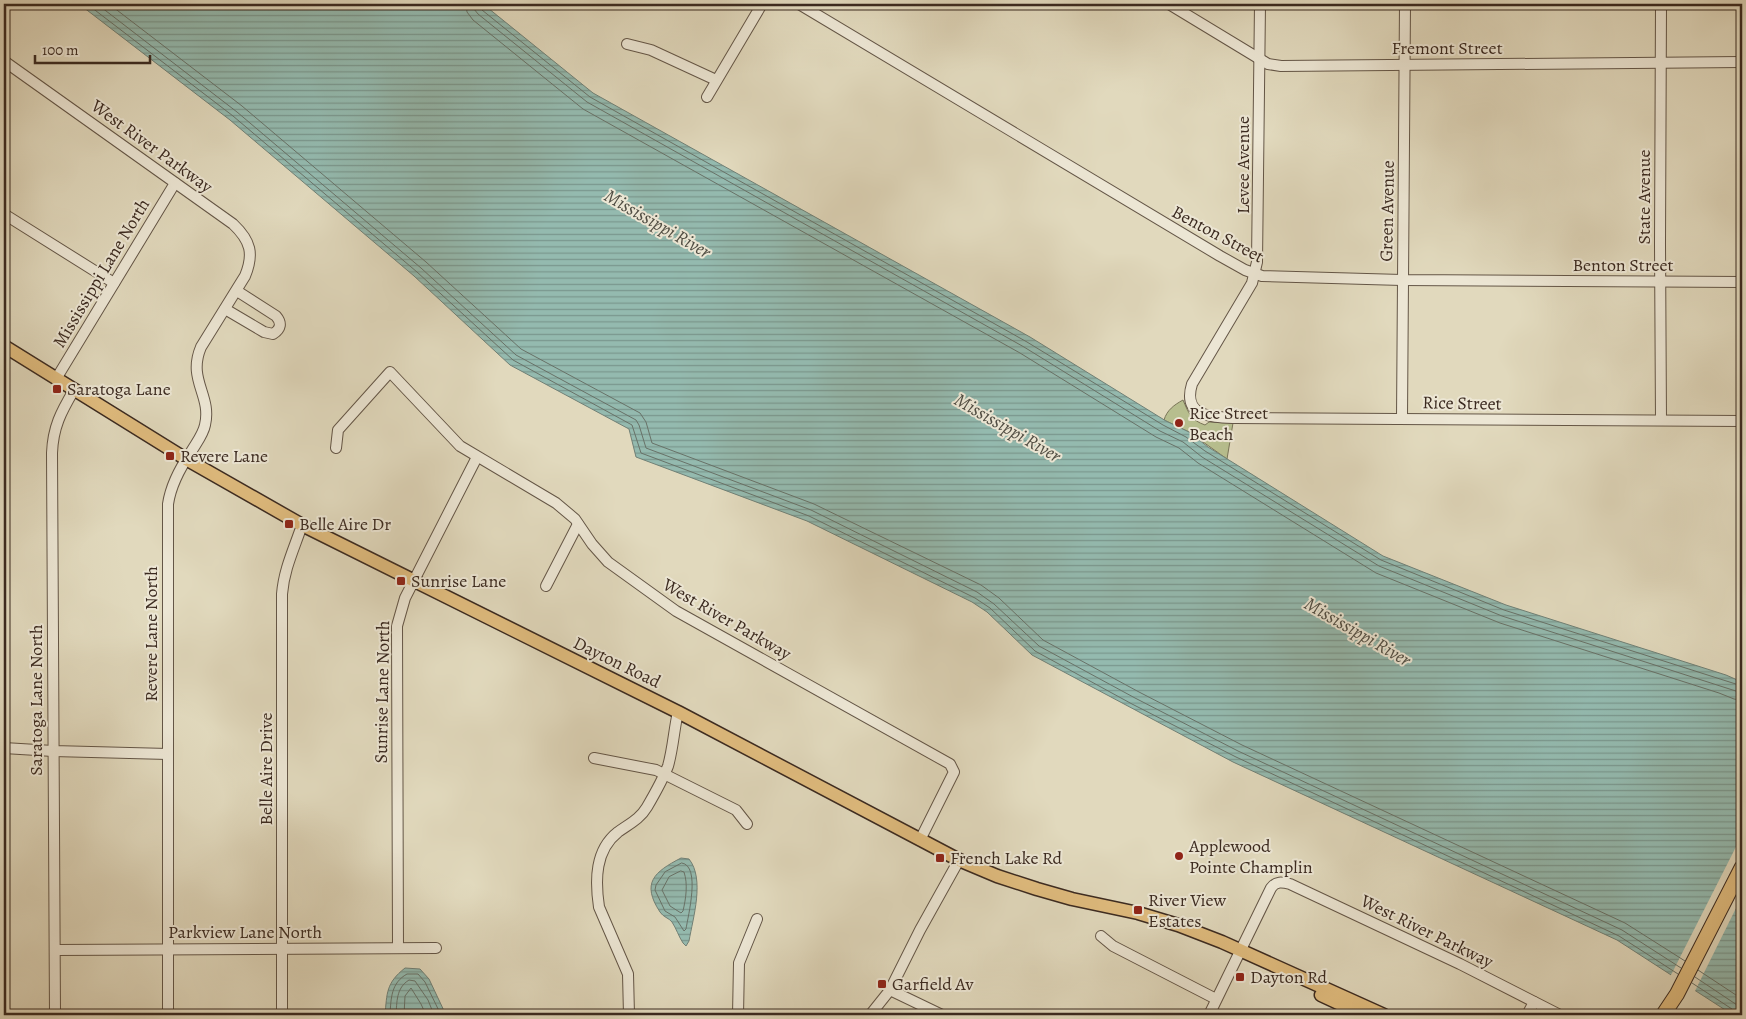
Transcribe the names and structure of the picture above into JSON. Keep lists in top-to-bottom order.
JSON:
{
  "streets": {
    "main road": ["Dayton Road"],
    "street": [
      "Fremont Street",
      "West River Parkway",
      "Levee Avenue",
      "State Avenue",
      "Green Avenue",
      "Benton Street",
      "Mississippi Lane North",
      "Rice Street",
      "Revere Lane North",
      "Sunrise Lane North",
      "Saratoga Lane North",
      "Belle Aire Drive",
      "Parkview Lane North"
    ]
  },
  "crossings": [
    ["Fremont Street", "Levee Avenue"],
    ["Fremont Street", "State Avenue"],
    ["Fremont Street", "Green Avenue"],
    ["West River Parkway", "Mississippi Lane North"],
    ["West River Parkway", "Revere Lane North"],
    ["West River Parkway", "Dayton Road"],
    ["West River Parkway", "Sunrise Lane North"],
    ["Levee Avenue", "Benton Street"],
    ["Levee Avenue", "Rice Street"],
    ["State Avenue", "Benton Street"],
    ["State Avenue", "Rice Street"],
    ["Green Avenue", "Benton Street"],
    ["Green Avenue", "Rice Street"],
    ["Mississippi Lane North", "Dayton Road"],
    ["Revere Lane North", "Dayton Road"],
    ["Revere Lane North", "Parkview Lane North"],
    ["Dayton Road", "Sunrise Lane North"],
    ["Dayton Road", "Saratoga Lane North"],
    ["Dayton Road", "Belle Aire Drive"],
    ["Sunrise Lane North", "Parkview Lane North"],
    ["Saratoga Lane North", "Parkview Lane North"],
    ["Belle Aire Drive", "Parkview Lane North"]
  ],
  "water": ["Mississippi River"],
  "places": {
    "transit": [
      "Saratoga Lane",
      "Revere Lane",
      "Belle Aire Dr",
      "Sunrise Lane",
      "French Lake Rd",
      "River View Estates",
      "Dayton Rd",
      "Garfield Av"
    ],
    "other": ["Rice Street Beach", "Applewood Pointe Champlin"]
  },
  "scale_bar": "100 m"
}
